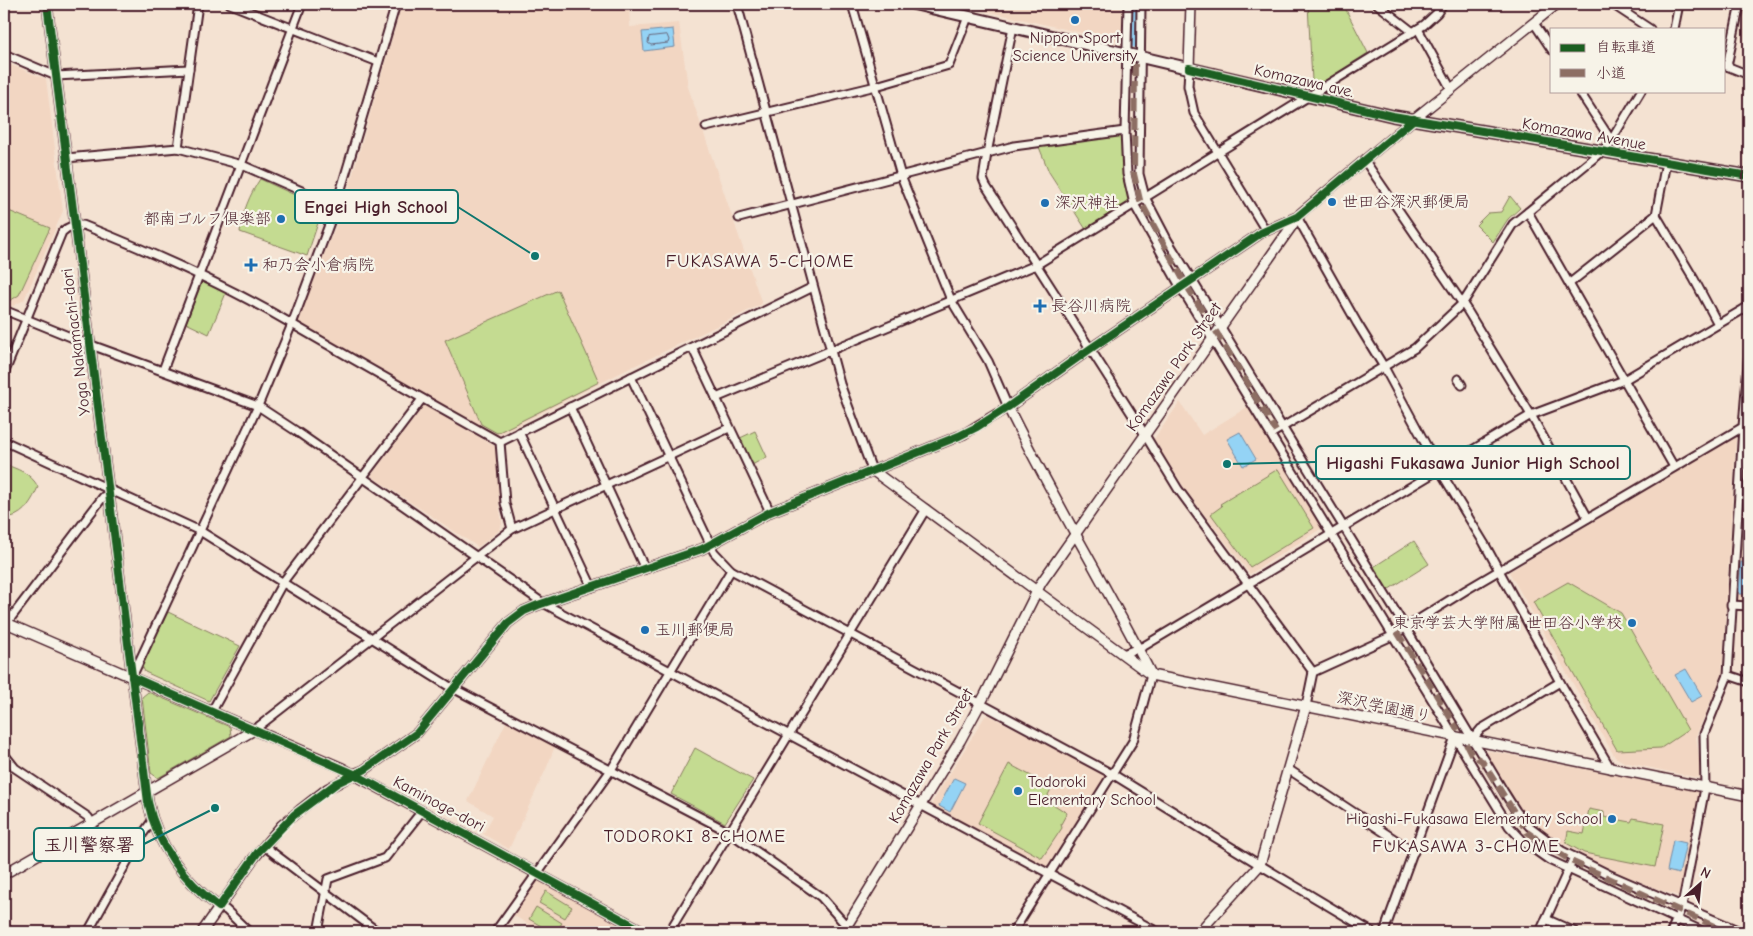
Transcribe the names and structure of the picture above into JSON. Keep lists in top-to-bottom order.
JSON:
{
  "streets": {
    "main road": ["Komazawa ave.", "Komazawa Avenue"],
    "street": [
      "Yoga Nakamachi-dori",
      "Komazawa Park Street",
      "深沢学園通り",
      "Kaminoge-dori"
    ]
  },
  "crossings": [
    ["Komazawa ave.", "Komazawa Avenue"],
    ["Yoga Nakamachi-dori", "Kaminoge-dori"],
    ["Komazawa Park Street", "深沢学園通り"]
  ],
  "districts": ["FUKASAWA 5-CHOME", "TODOROKI 8-CHOME", "FUKASAWA 3-CHOME"],
  "places": {
    "other": [
      "Nippon Sport Science University",
      "世田谷深沢郵便局",
      "深沢神社",
      "都南ゴルフ倶楽部",
      "Engei High School",
      "Higashi Fukasawa Junior High School",
      "東京学芸大学附属 世田谷小学校",
      "玉川郵便局",
      "Todoroki Elementary School",
      "玉川警察署",
      "Higashi-Fukasawa Elementary School"
    ],
    "health": ["和乃会小倉病院", "長谷川病院"]
  },
  "legend": ["自転車道", "小道"],
  "north": "top right"
}
